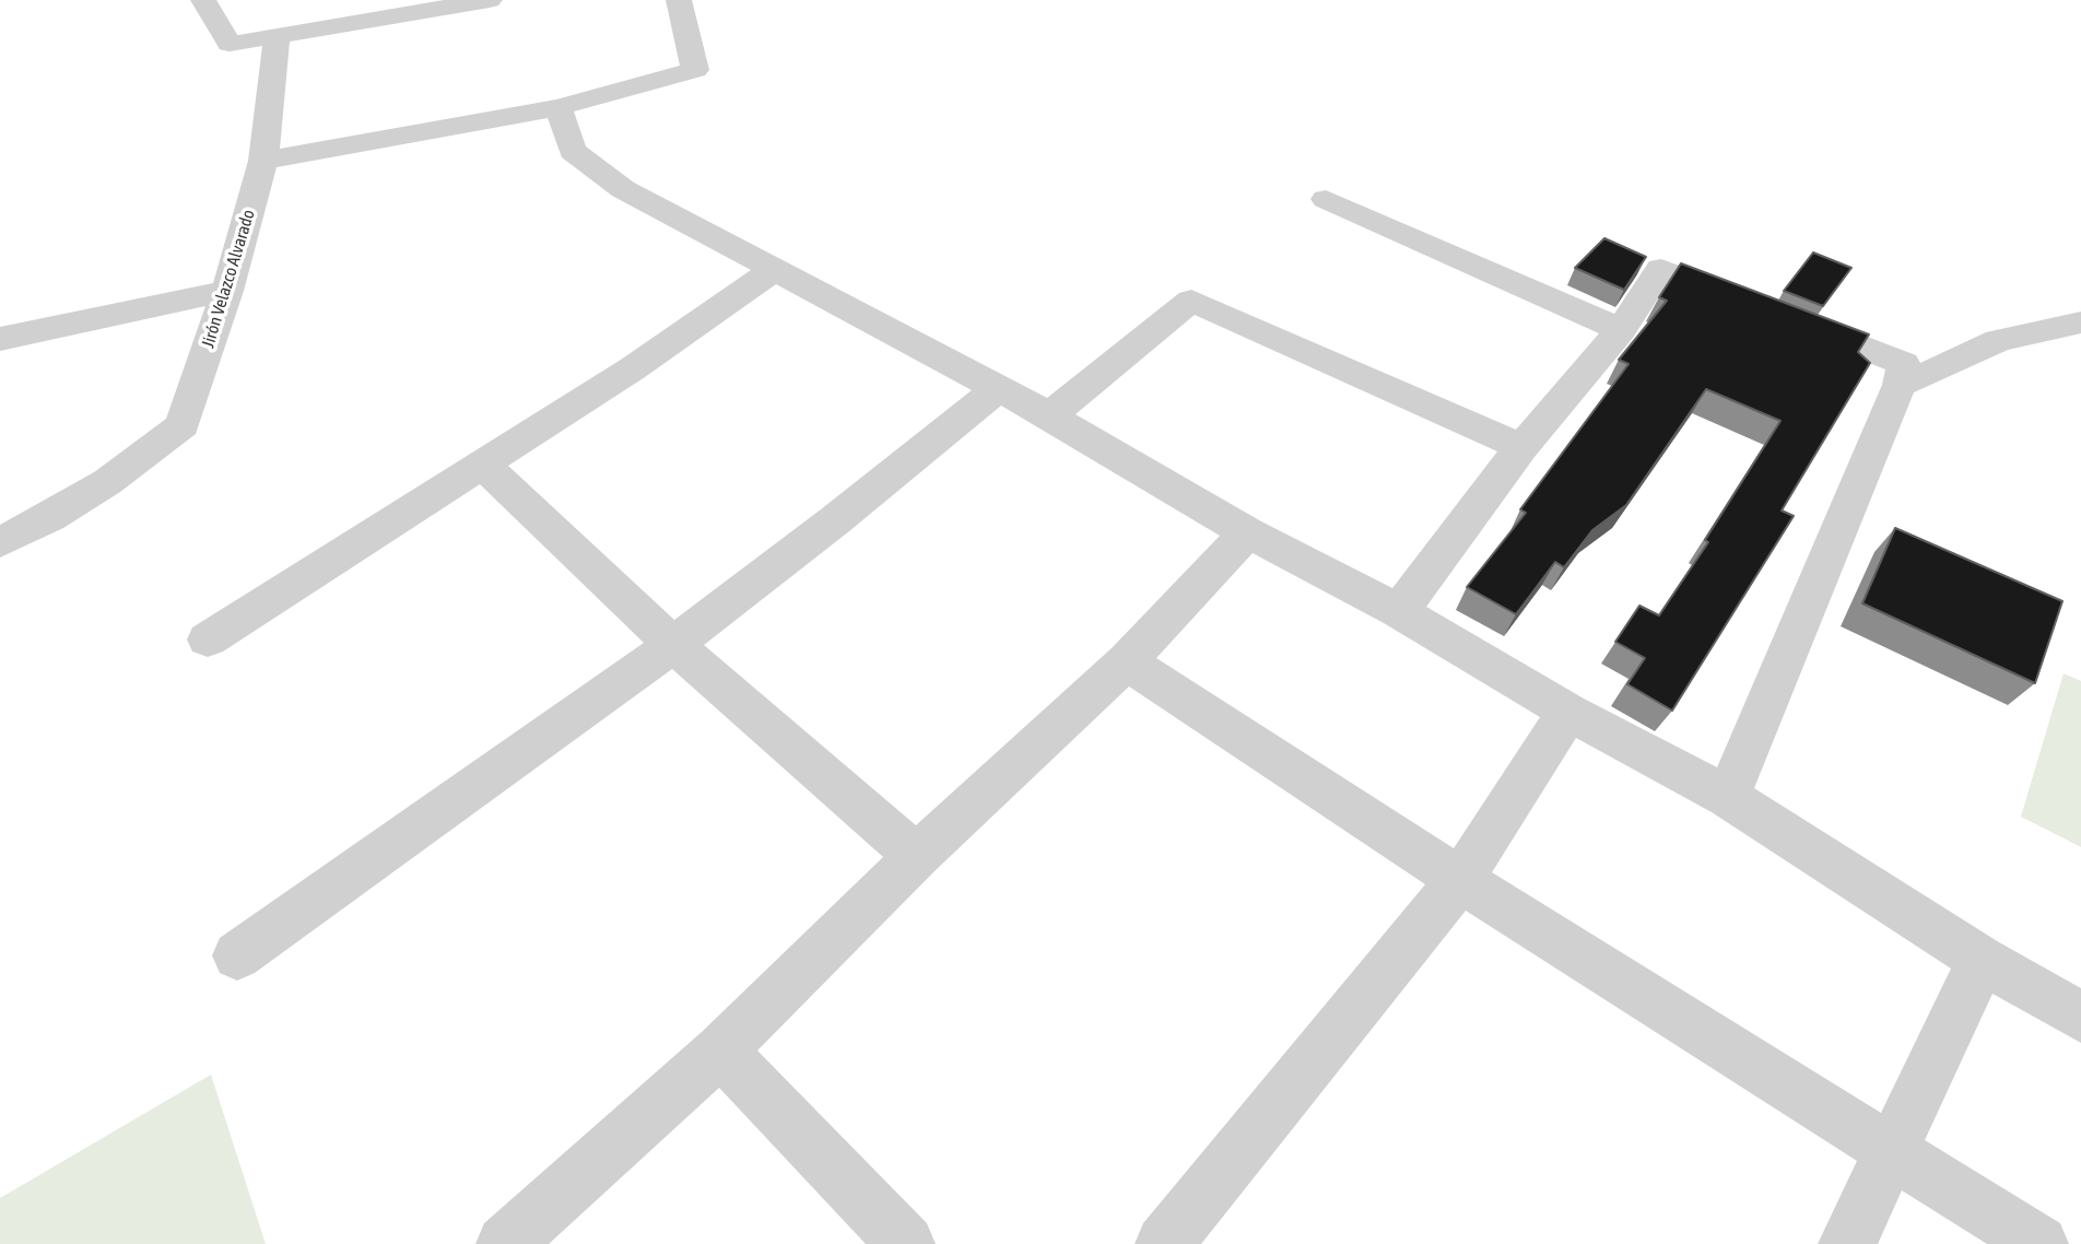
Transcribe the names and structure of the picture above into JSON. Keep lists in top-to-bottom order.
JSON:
{
  "streets": {
    "street": ["Jirón Velazco Alvarado"]
  }
}
